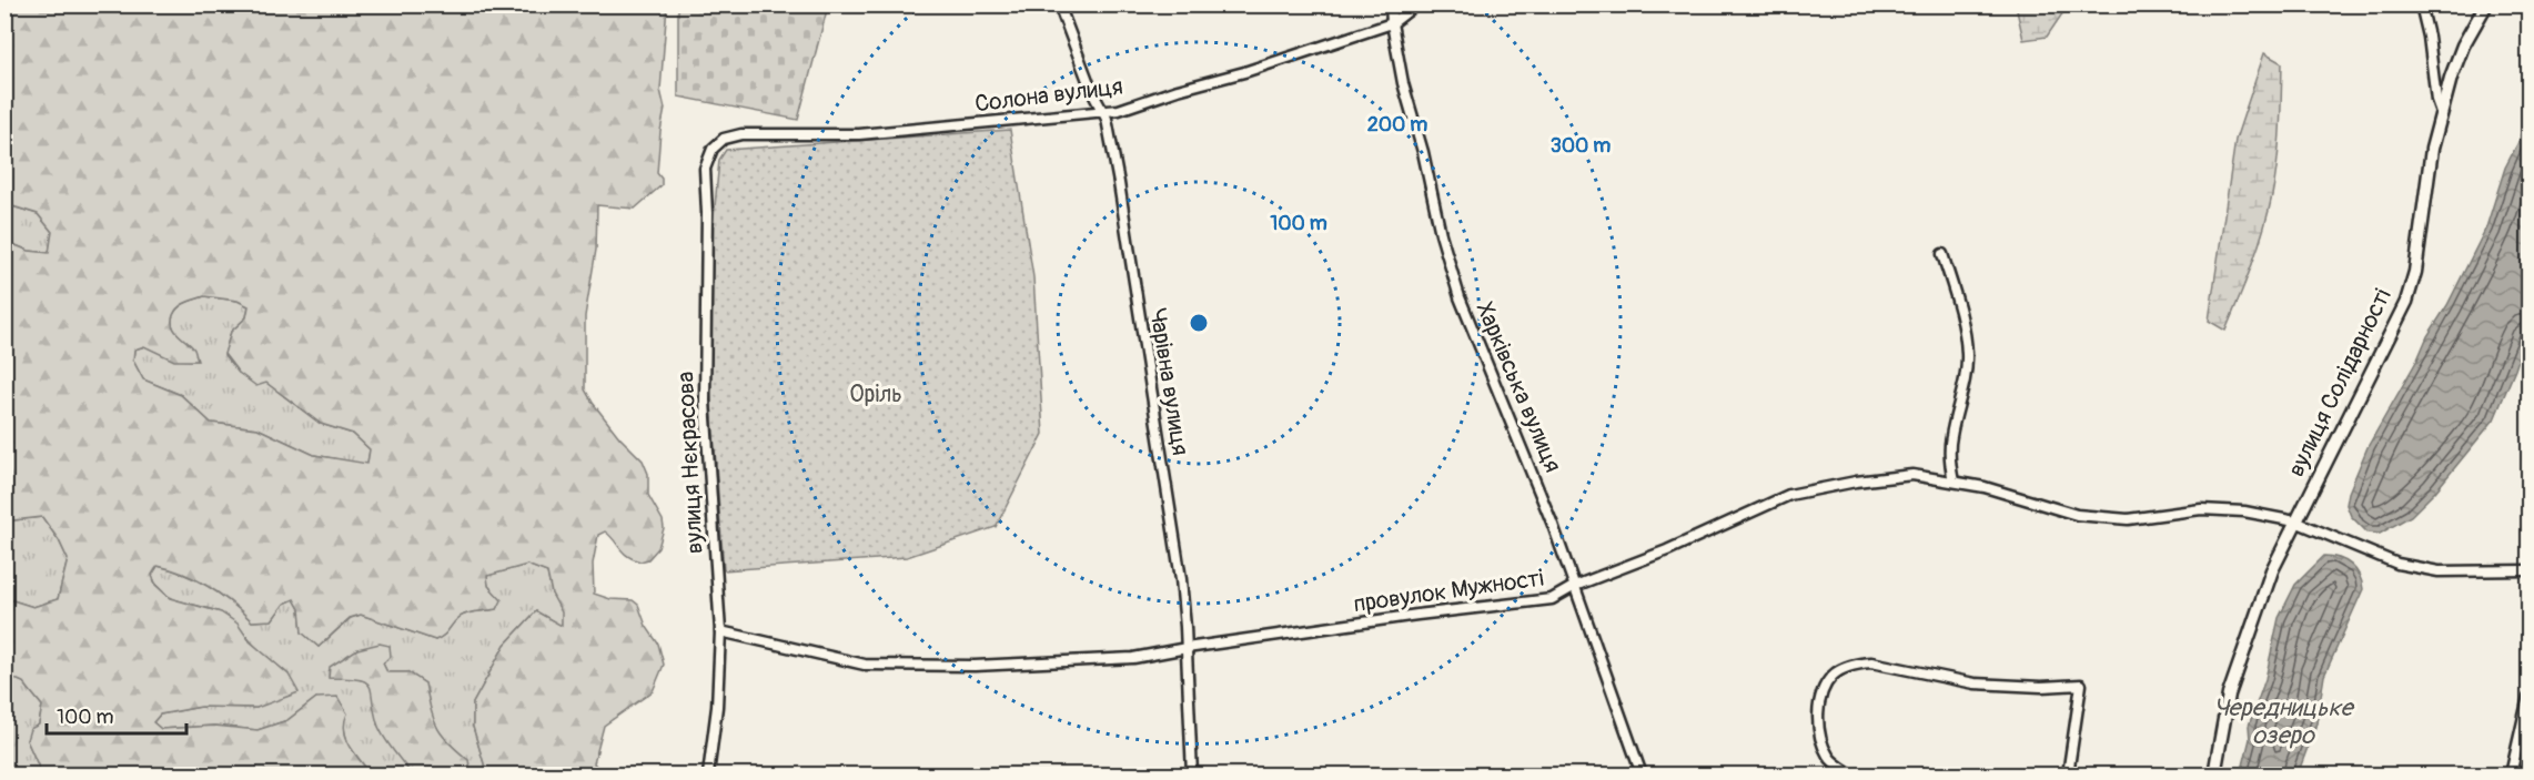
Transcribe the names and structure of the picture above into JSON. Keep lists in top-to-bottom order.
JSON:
{
  "streets": {
    "main road": ["вулиця Солідарності"],
    "street": [
      "Солона вулиця",
      "Чарівна вулиця",
      "Харківська вулиця",
      "вулиця Нєкрасова",
      "провулок Мужності"
    ]
  },
  "crossings": [
    ["Солона вулиця", "Чарівна вулиця"],
    ["Солона вулиця", "Харківська вулиця"],
    ["Солона вулиця", "вулиця Нєкрасова"],
    ["Чарівна вулиця", "провулок Мужності"],
    ["вулиця Солідарності", "провулок Мужності"],
    ["Харківська вулиця", "провулок Мужності"],
    ["вулиця Нєкрасова", "провулок Мужності"]
  ],
  "water": ["Чередницьке озеро"],
  "parks": ["Оріль"],
  "scale_bar": "100 m",
  "rings": ["200 m", "300 m", "100 m"]
}
